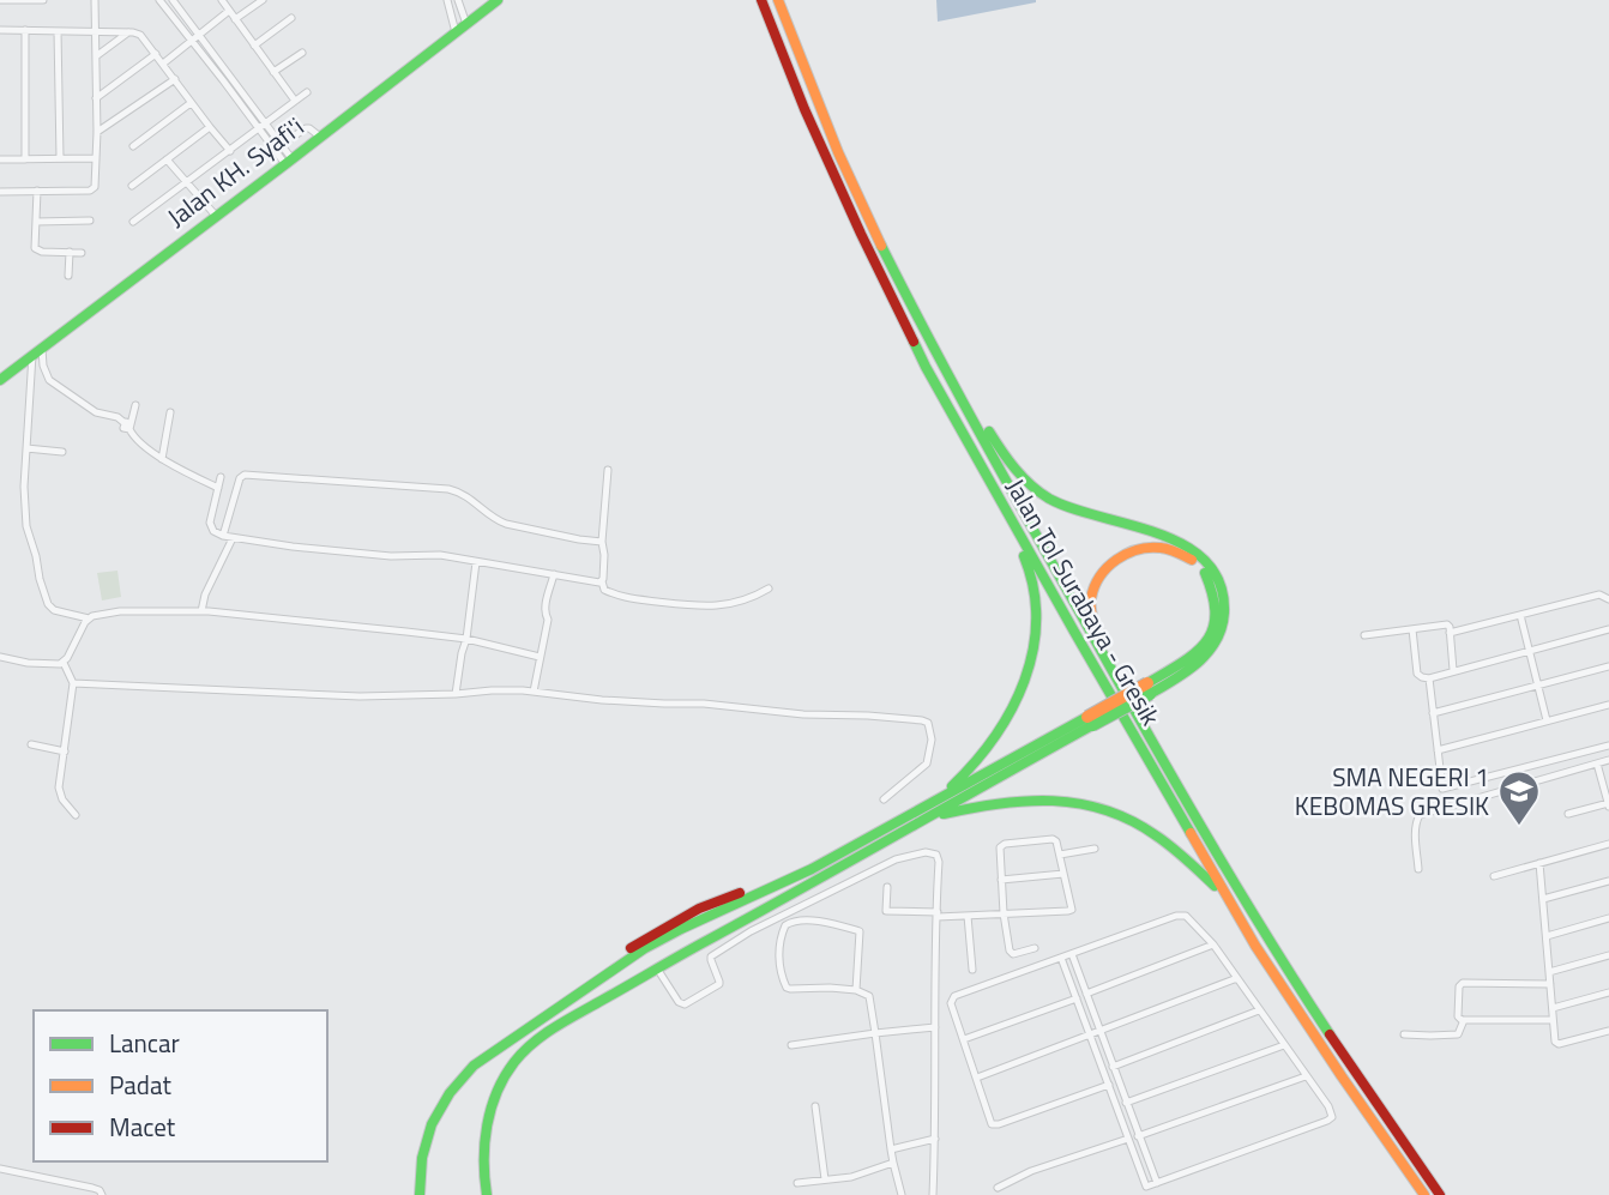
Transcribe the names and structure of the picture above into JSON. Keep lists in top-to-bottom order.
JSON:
{
  "streets": {
    "main road": ["Jalan KH. Syafi'i", "Jalan Tol Surabaya - Gresik"]
  },
  "places": {
    "school or university": ["SMA NEGERI 1 KEBOMAS GRESIK"]
  },
  "legend": ["Lancar", "Padat", "Macet"]
}
